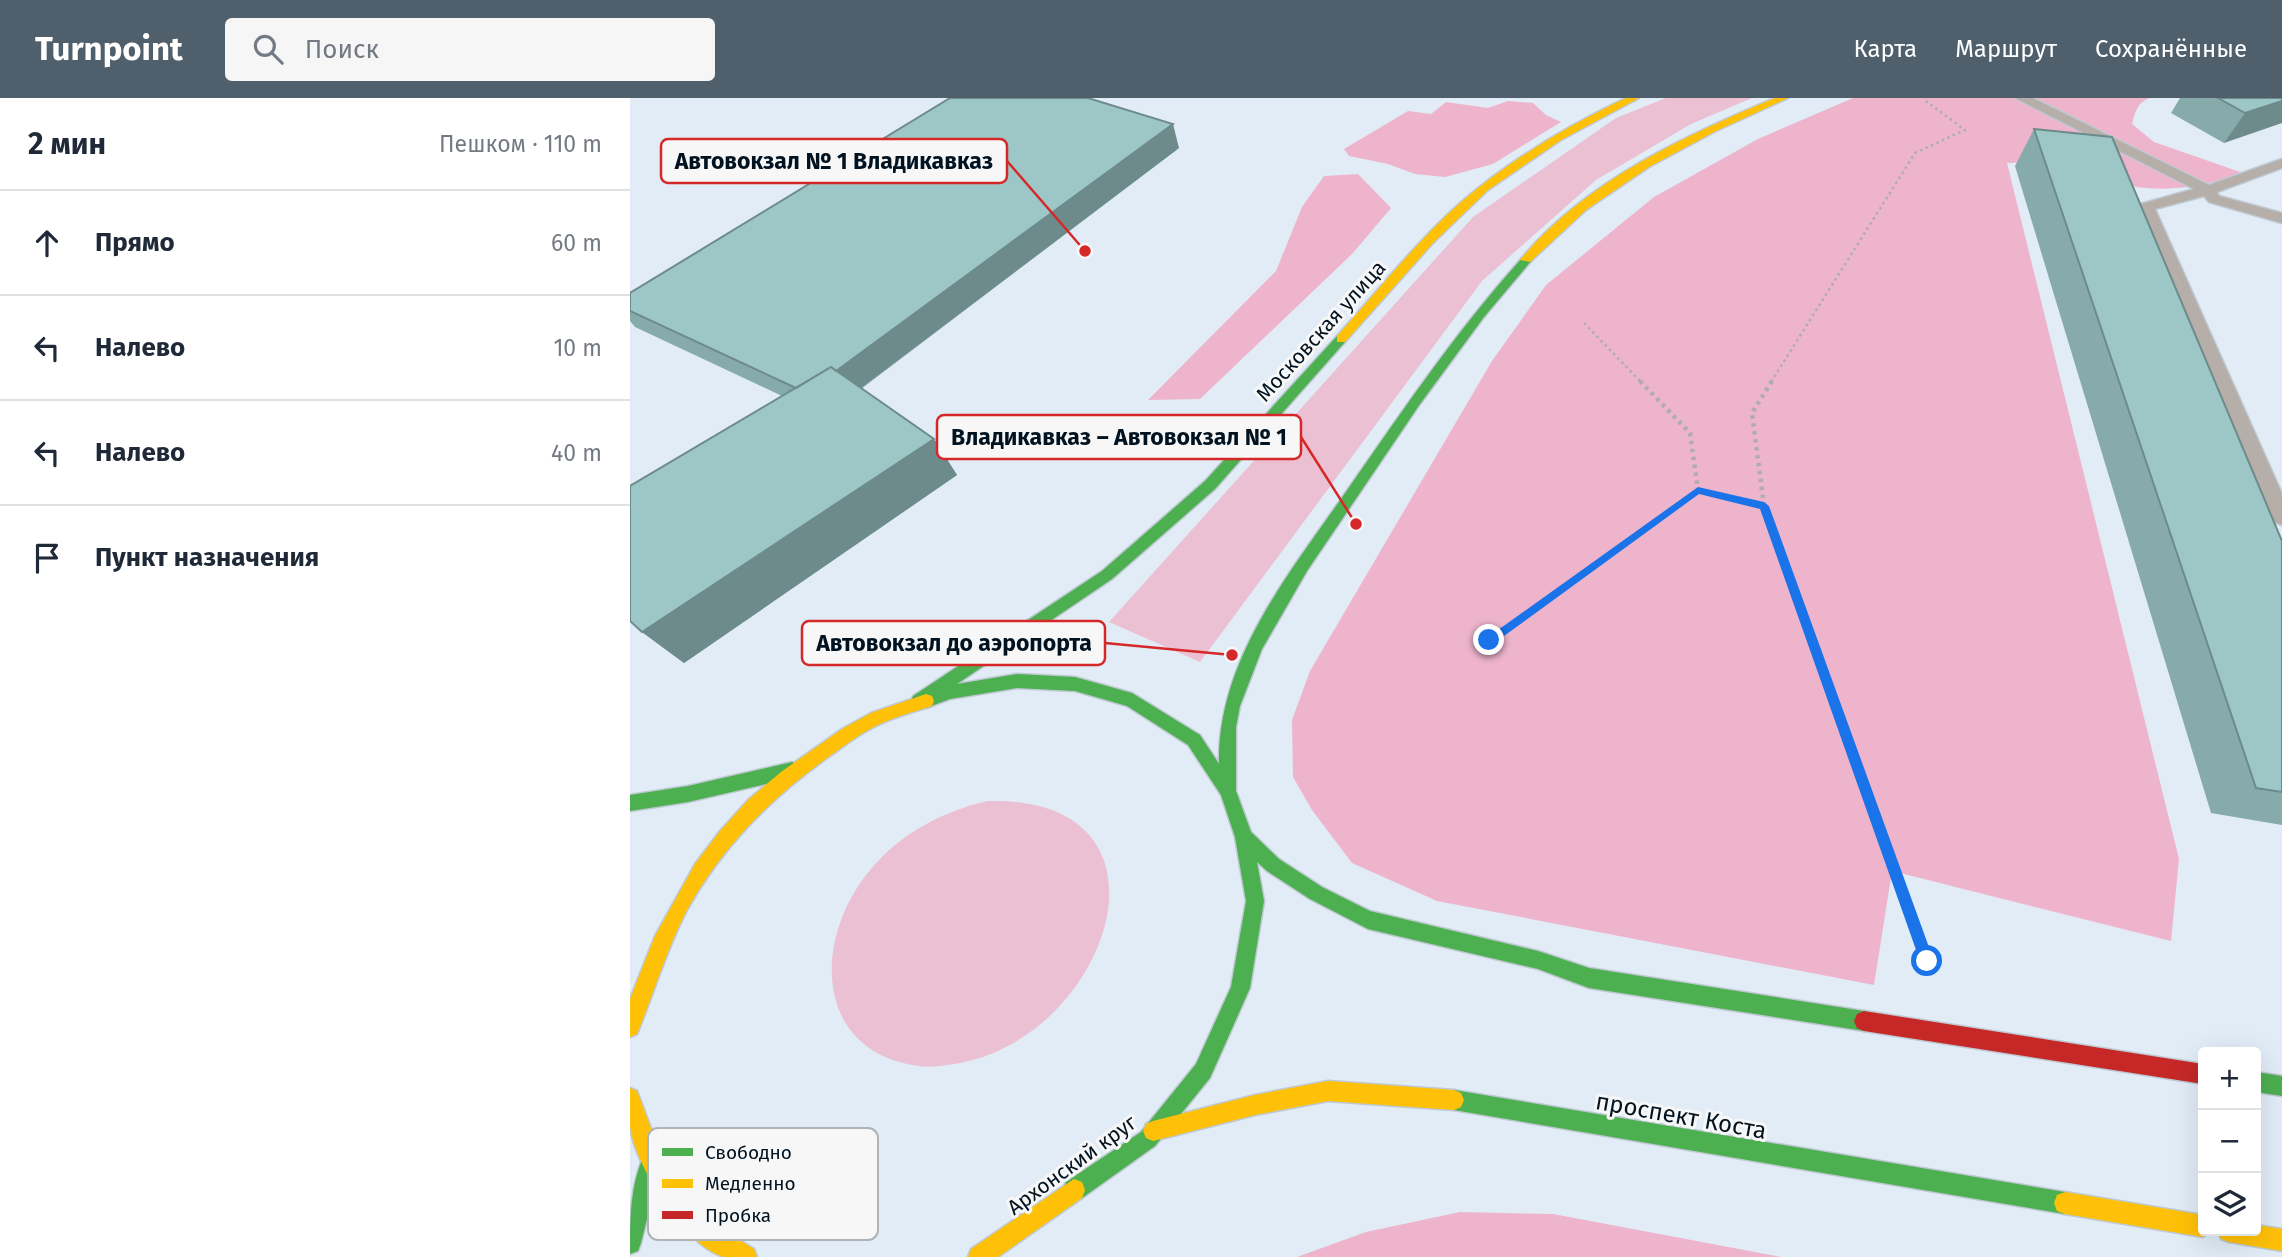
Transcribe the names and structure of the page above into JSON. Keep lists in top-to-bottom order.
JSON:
{
  "streets": {
    "main road": ["Московская улица", "проспект Коста", "Архонский круг"]
  },
  "crossings": [
    ["Московская улица", "Архонский круг"],
    ["проспект Коста", "Архонский круг"]
  ],
  "places": ["Автовокзал № 1 Владикавказ", "Владикавказ – Автовокзал № 1", "Автовокзал до аэропорта"],
  "legend": ["Свободно", "Медленно", "Пробка"],
  "page": {
    "header": "Turnpoint",
    "search": "Поиск",
    "nav": ["Карта", "Маршрут", "Сохранённые"],
    "heading": ["2 мин", "Пешком · 110 m"],
    "list": [
      ["Прямо", "60 m"],
      ["Налево", "10 m"],
      ["Налево", "40 m"],
      "Пункт назначения"
    ],
    "map_buttons": ["+", "−"]
  }
}
